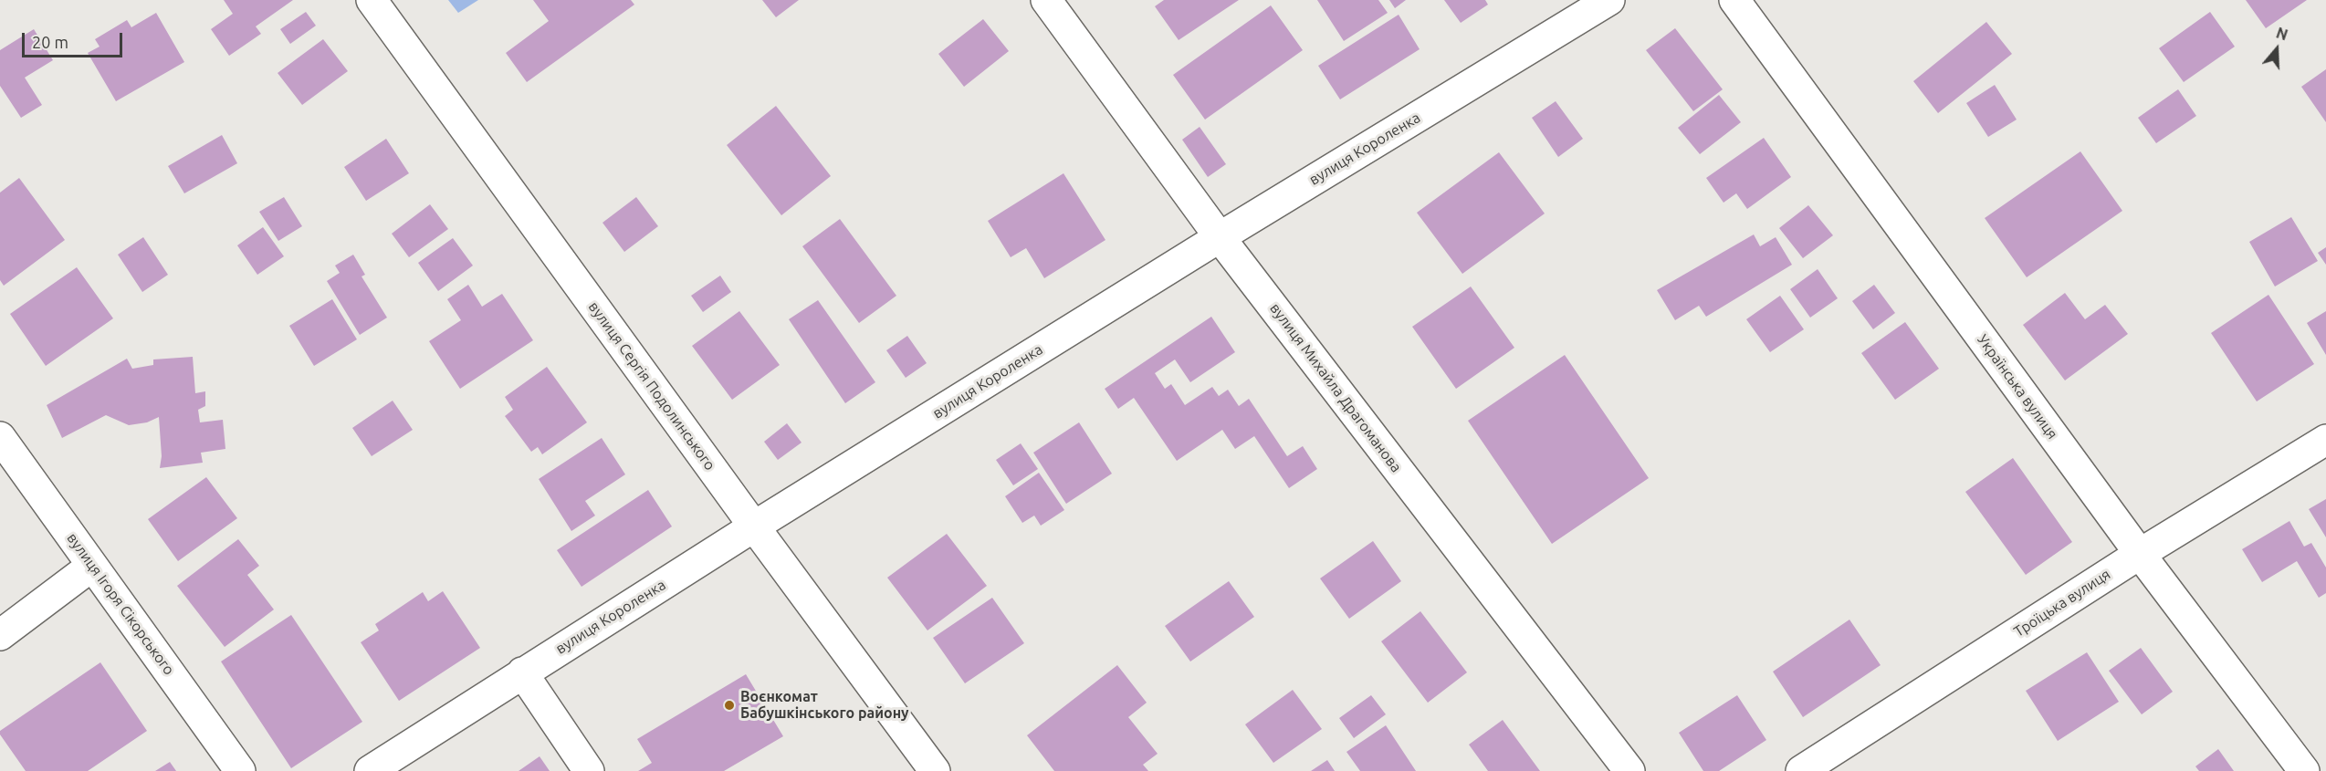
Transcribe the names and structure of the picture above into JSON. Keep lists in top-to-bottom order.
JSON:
{
  "streets": {
    "street": [
      "вулиця Короленка",
      "вулиця Сергія Подолинського",
      "Українська вулиця",
      "вулиця Михайла Драгоманова",
      "Троїцька вулиця",
      "вулиця Ігоря Сікорського"
    ]
  },
  "crossings": [
    ["вулиця Короленка", "вулиця Сергія Подолинського"],
    ["вулиця Короленка", "вулиця Михайла Драгоманова"],
    ["Українська вулиця", "Троїцька вулиця"]
  ],
  "places": ["Воєнкомат Бабушкінського району"],
  "scale_bar": "20 m",
  "north": "top"
}
